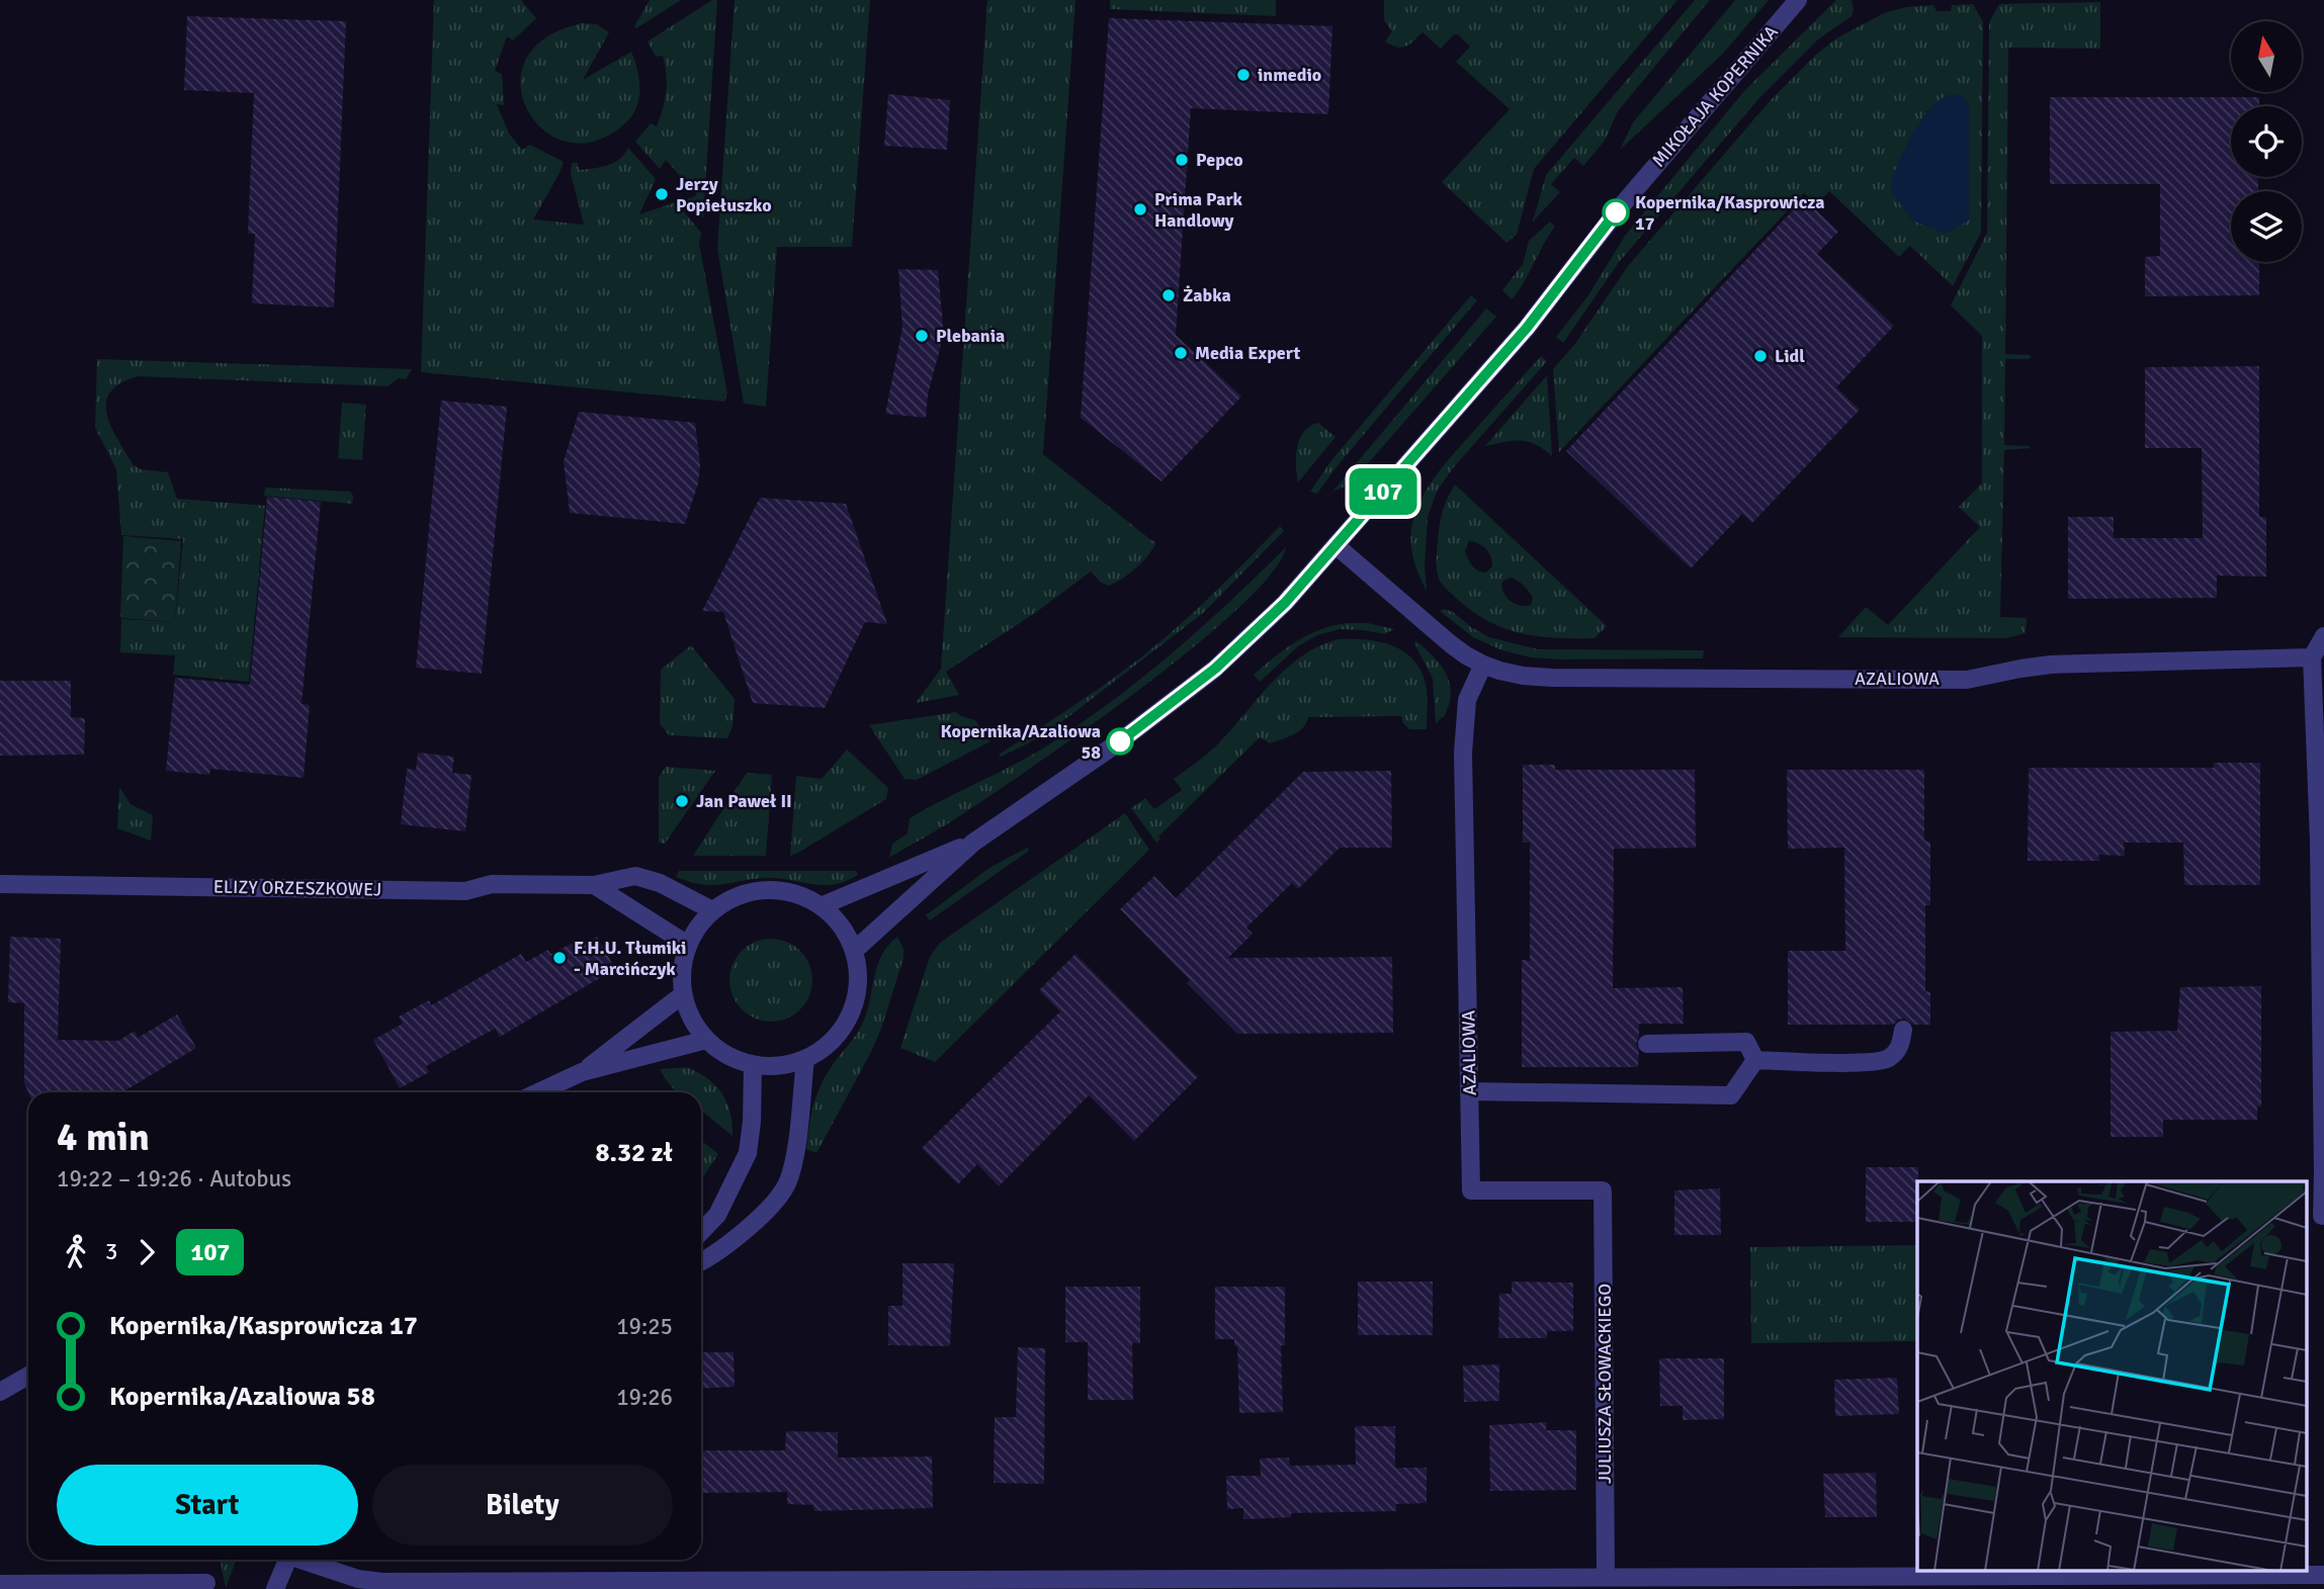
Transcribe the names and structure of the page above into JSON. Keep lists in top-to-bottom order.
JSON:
{
  "streets": {
    "street": [
      "MIKOŁAJA KOPERNIKA",
      "AZALIOWA",
      "ELIZY ORZESZKOWEJ",
      "JULIUSZA SŁOWACKIEGO"
    ]
  },
  "crossings": [
    ["MIKOŁAJA KOPERNIKA", "AZALIOWA"],
    ["MIKOŁAJA KOPERNIKA", "ELIZY ORZESZKOWEJ"],
    ["AZALIOWA", "JULIUSZA SŁOWACKIEGO"]
  ],
  "places": [
    "inmedio",
    "Pepco",
    "Jerzy Popiełuszko",
    "Prima Park Handlowy",
    "Kopernika/Kasprowicza 17",
    "Żabka",
    "Plebania",
    "Media Expert",
    "Lidl",
    "Kopernika/Azaliowa 58",
    "Jan Paweł II",
    "F.H.U. Tłumiki - Marcińczyk"
  ],
  "lines": ["bus line 107"],
  "north": "top",
  "page": {
    "on_map": "107",
    "heading": ["4 min", "19:22 – 19:26 · Autobus", "8.32 zł"],
    "legs": ["3", "107"],
    "list": [
      {
        "name": "Kopernika/Kasprowicza 17",
        "value": "19:25"
      },
      {
        "name": "Kopernika/Azaliowa 58",
        "value": "19:26"
      }
    ],
    "buttons": ["Start", "Bilety"]
  }
}
